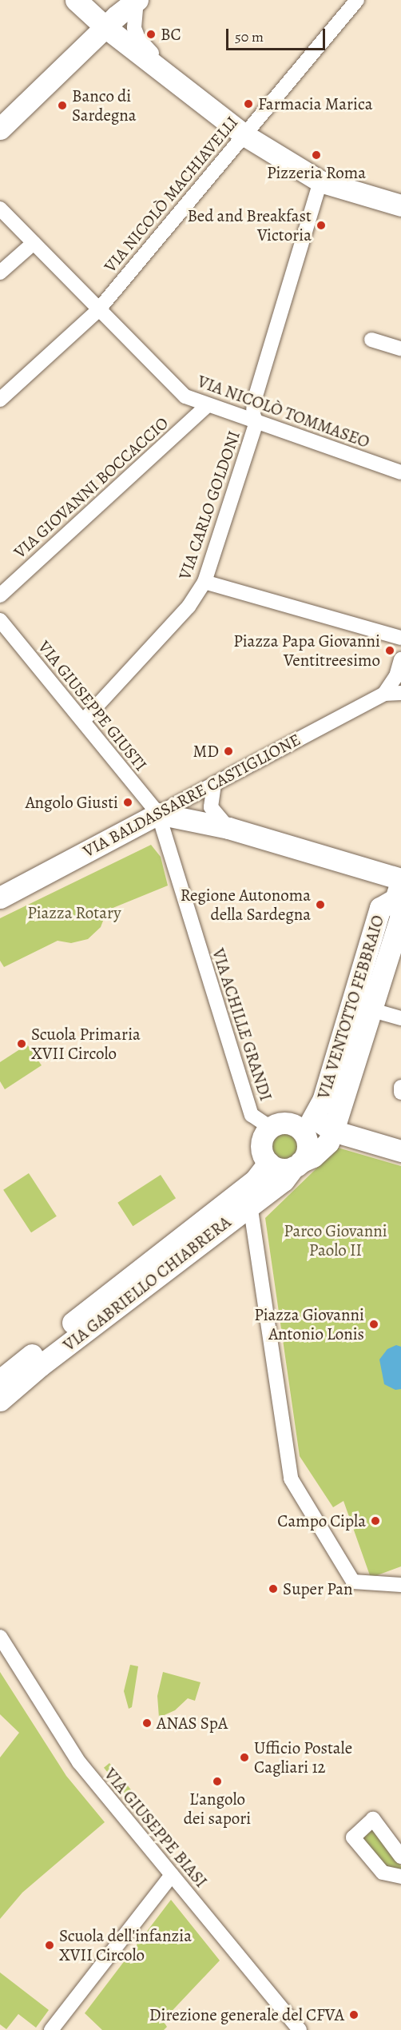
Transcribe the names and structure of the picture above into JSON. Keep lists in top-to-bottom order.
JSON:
{
  "streets": {
    "street": [
      "VIA NICOLÒ MACHIAVELLI",
      "VIA NICOLÒ TOMMASEO",
      "VIA GIOVANNI BOCCACCIO",
      "VIA CARLO GOLDONI",
      "VIA GIUSEPPE GIUSTI",
      "VIA BALDASSARRE CASTIGLIONE",
      "VIA VENTOTTO FEBBRAIO",
      "VIA ACHILLE GRANDI",
      "VIA GABRIELLO CHIABRERA",
      "VIA GIUSEPPE BIASI"
    ]
  },
  "crossings": [
    ["VIA NICOLÒ MACHIAVELLI", "VIA NICOLÒ TOMMASEO"],
    ["VIA NICOLÒ TOMMASEO", "VIA GIOVANNI BOCCACCIO"],
    ["VIA NICOLÒ TOMMASEO", "VIA CARLO GOLDONI"],
    ["VIA CARLO GOLDONI", "VIA GIUSEPPE GIUSTI"],
    ["VIA GIUSEPPE GIUSTI", "VIA BALDASSARRE CASTIGLIONE"],
    ["VIA GIUSEPPE GIUSTI", "VIA ACHILLE GRANDI"],
    ["VIA BALDASSARRE CASTIGLIONE", "VIA ACHILLE GRANDI"],
    ["VIA VENTOTTO FEBBRAIO", "VIA GABRIELLO CHIABRERA"],
    ["VIA ACHILLE GRANDI", "VIA GABRIELLO CHIABRERA"]
  ],
  "parks": ["Piazza Rotary", "Parco Giovanni Paolo II"],
  "places": [
    "BC",
    "Farmacia Marica",
    "Banco di Sardegna",
    "Pizzeria Roma",
    "Bed and Breakfast Victoria",
    "Piazza Papa Giovanni Ventitreesimo",
    "MD",
    "Angolo Giusti",
    "Regione Autonoma della Sardegna",
    "Scuola Primaria XVII Circolo",
    "Piazza Giovanni Antonio Lonis",
    "Campo Cipla",
    "Super Pan",
    "ANAS SpA",
    "Ufficio Postale Cagliari 12",
    "L'angolo dei sapori",
    "Scuola dell'infanzia XVII Circolo",
    "Direzione generale del CFVA"
  ],
  "scale_bar": "50 m"
}
